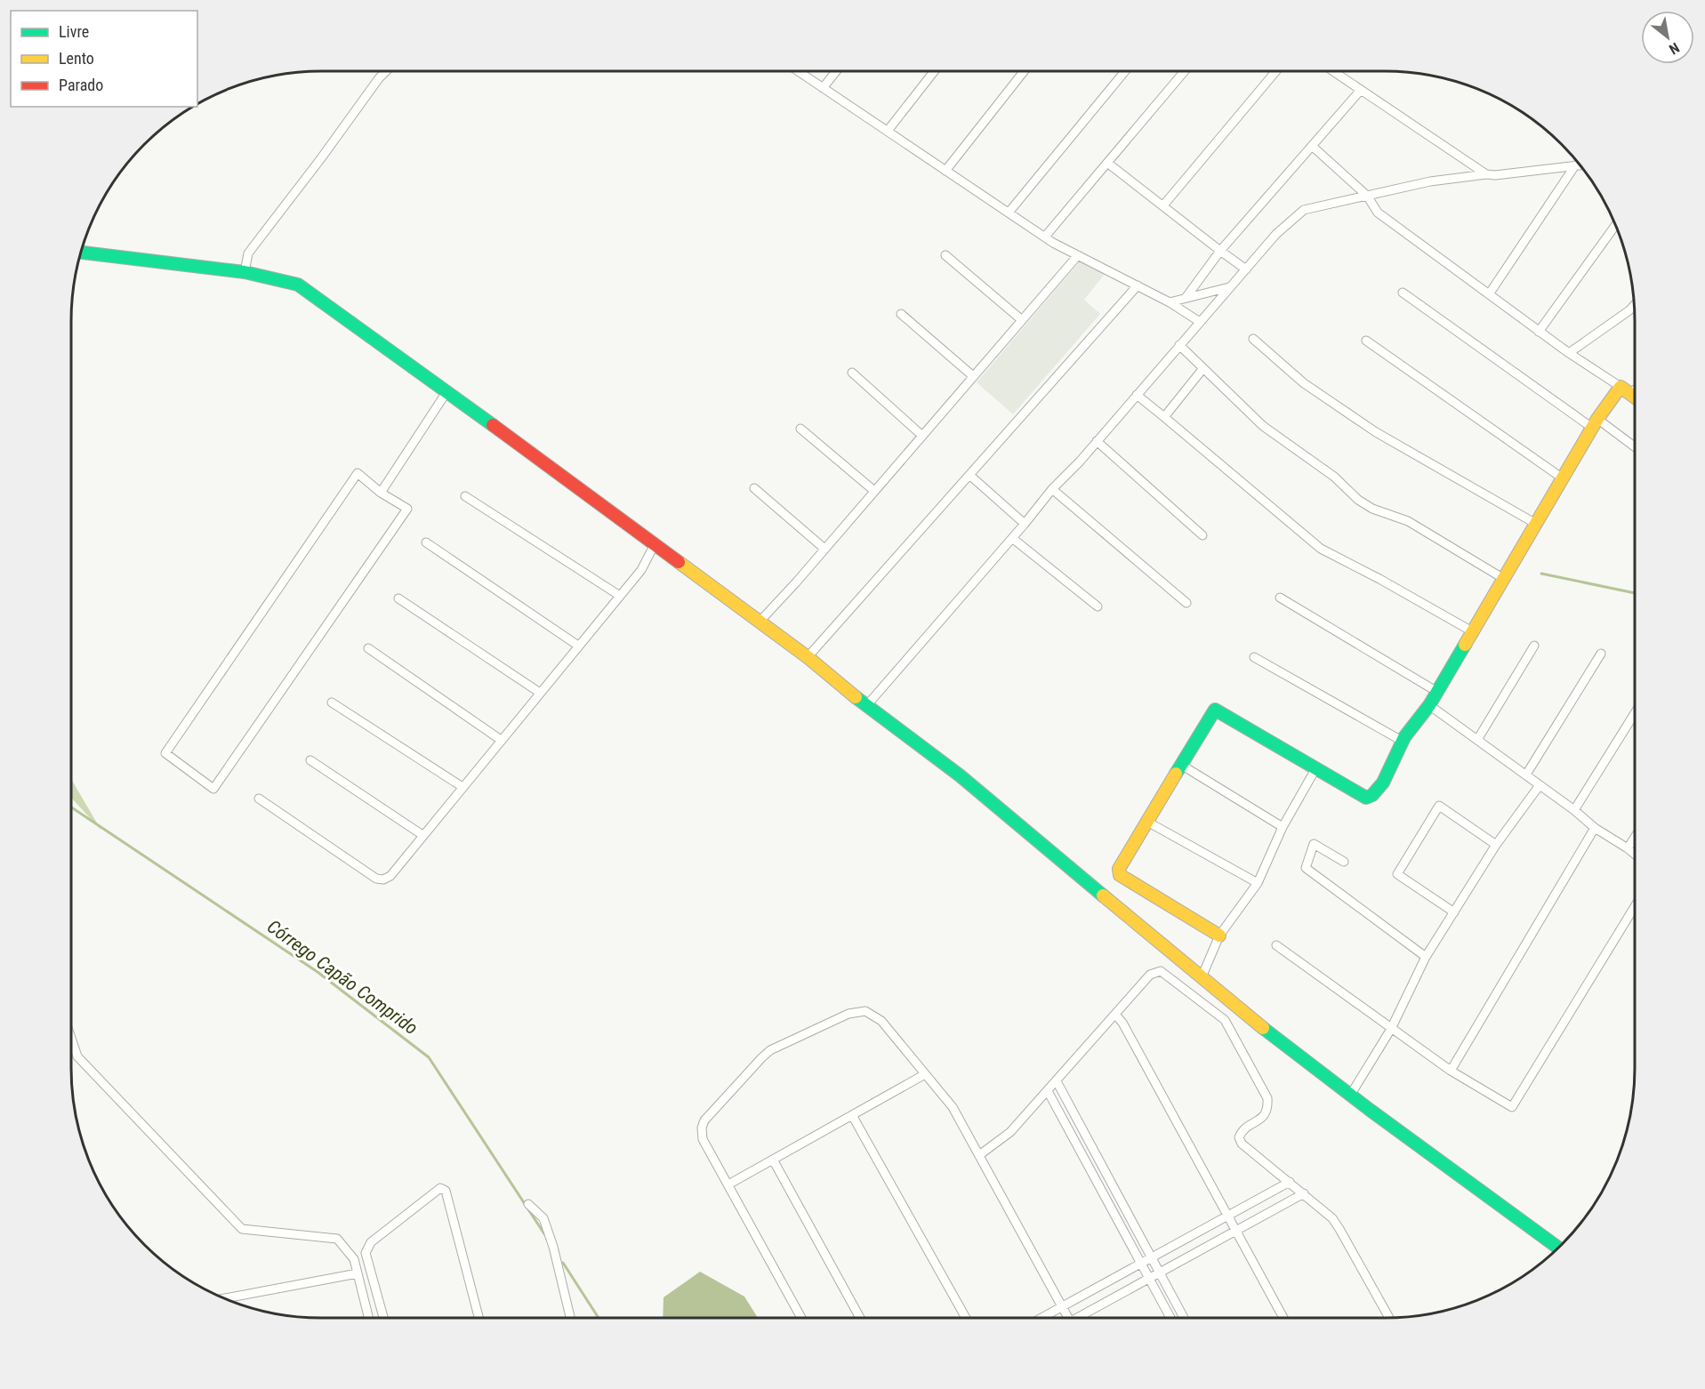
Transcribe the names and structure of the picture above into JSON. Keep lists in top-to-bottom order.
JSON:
{
  "water": ["Córrego Capão Comprido"],
  "legend": ["Livre", "Lento", "Parado"],
  "north": "bottom right"
}
